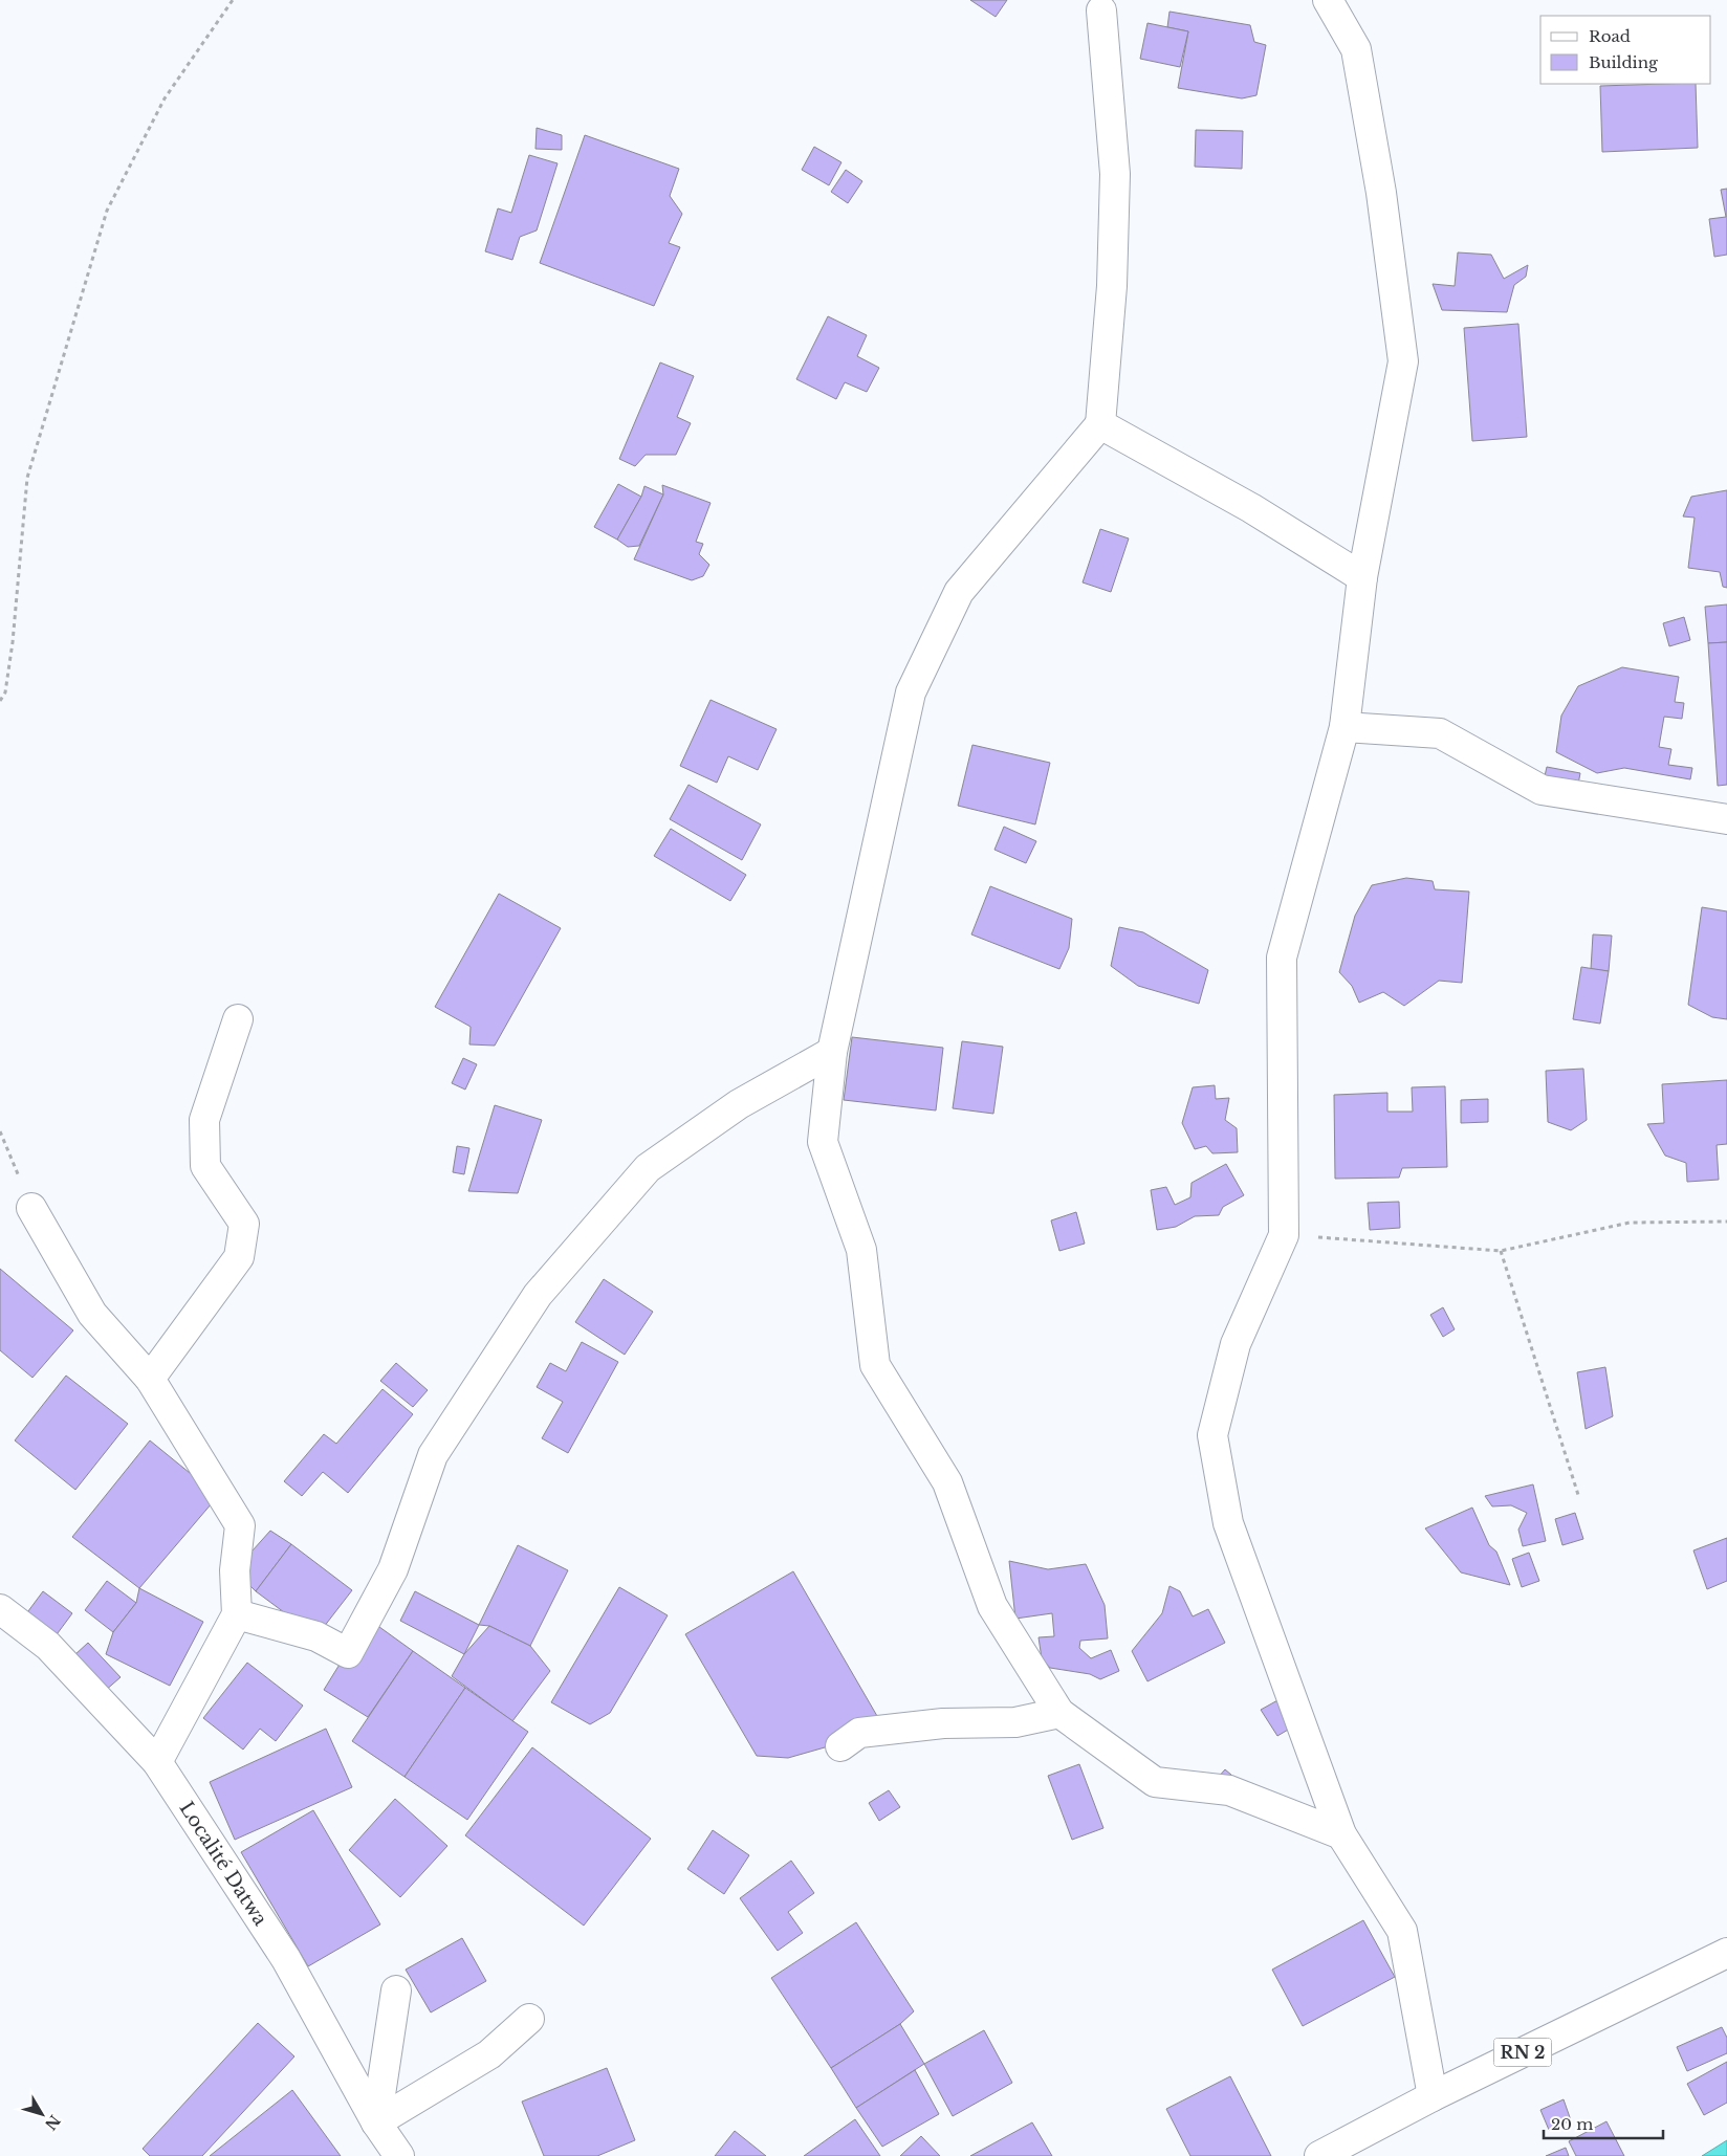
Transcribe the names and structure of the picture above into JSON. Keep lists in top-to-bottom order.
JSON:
{
  "streets": {
    "street": ["Localité Datwa", "RN 2"]
  },
  "legend": ["Road", "Building"],
  "scale_bar": "20 m",
  "north": "bottom right"
}
